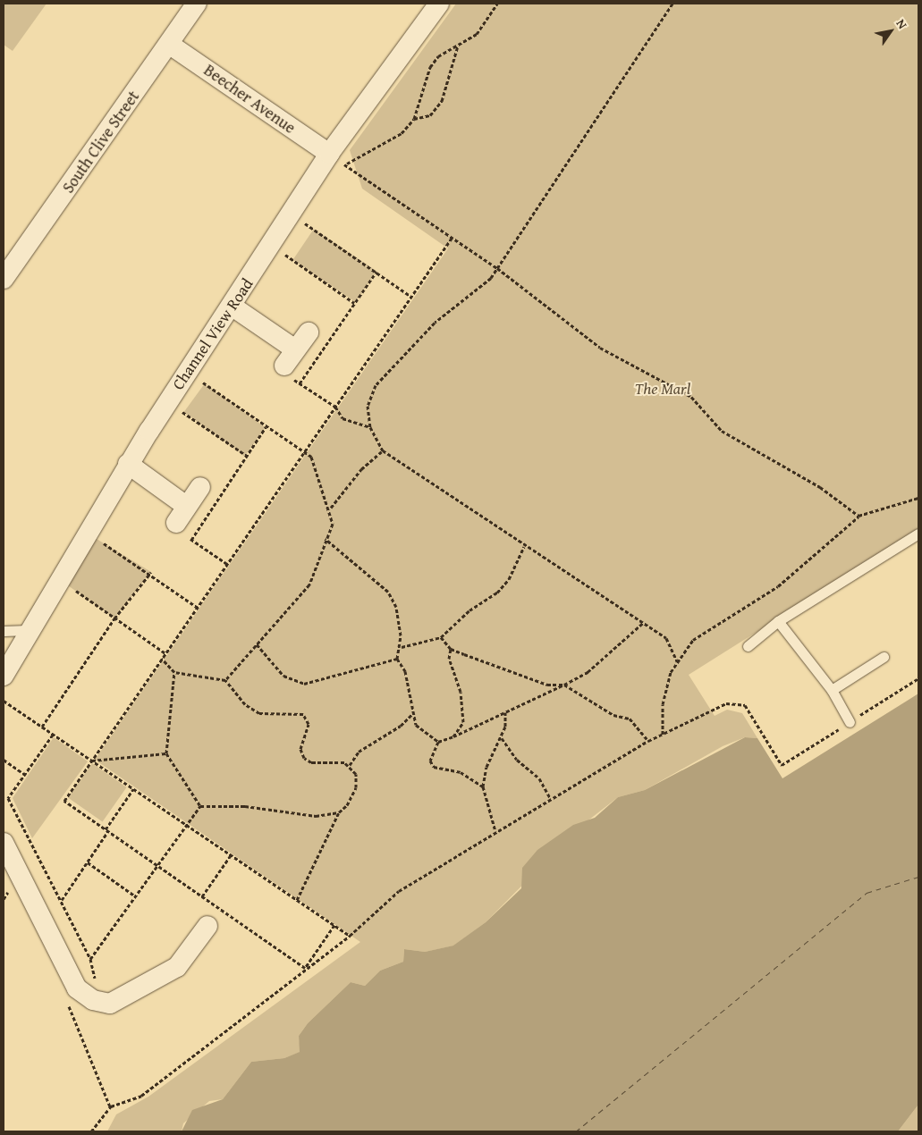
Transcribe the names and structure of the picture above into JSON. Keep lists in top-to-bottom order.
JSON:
{
  "streets": {
    "street": ["Beecher Avenue", "South Clive Street", "Channel View Road"]
  },
  "crossings": [
    ["Beecher Avenue", "South Clive Street"],
    ["Beecher Avenue", "Channel View Road"]
  ],
  "parks": ["The Marl"],
  "north": "top right"
}
